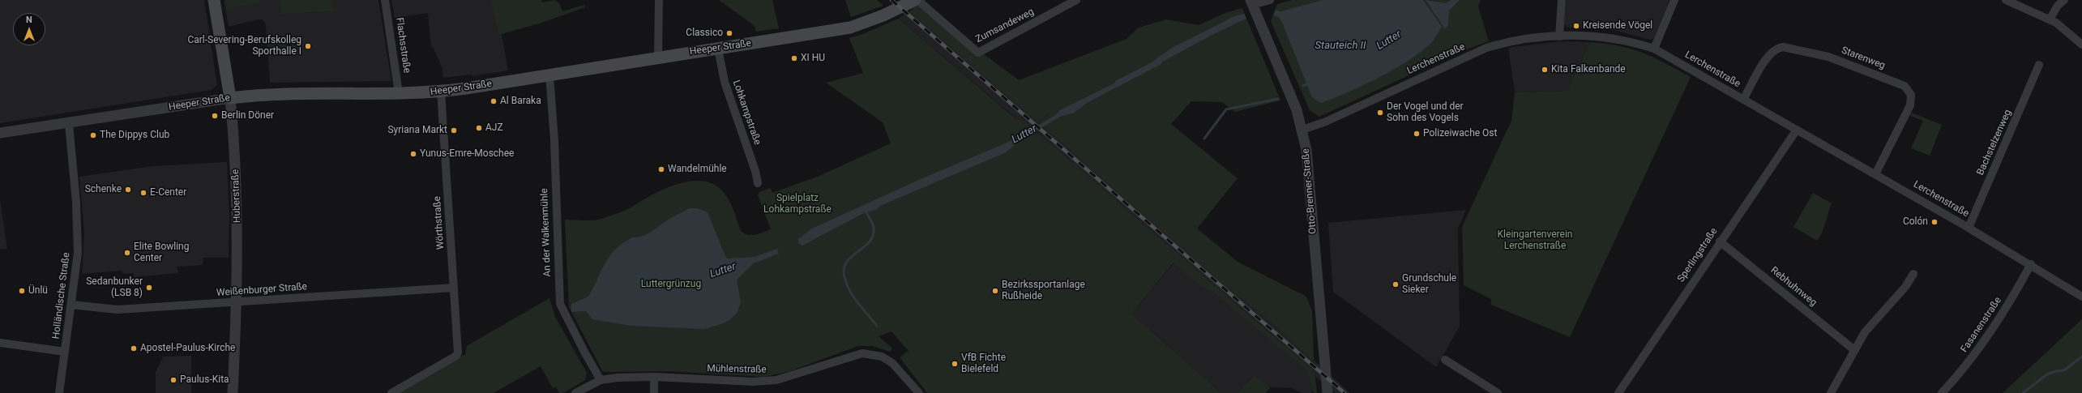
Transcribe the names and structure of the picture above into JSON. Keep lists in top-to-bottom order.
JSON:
{
  "streets": {
    "main road": ["Heeper Straße", "Huberstraße"],
    "street": [
      "Zumsandeweg",
      "Flachsstraße",
      "Starenweg",
      "Lerchenstraße",
      "Lohkampstraße",
      "Bachstelzenweg",
      "Otto-Brenner-Straße",
      "Wörthstraße",
      "An der Walkenmühle",
      "Sperlingstraße",
      "Rebhuhnweg",
      "Weißenburger Straße",
      "Holländische Straße",
      "Fasanenstraße",
      "Mühlenstraße"
    ]
  },
  "crossings": [
    ["Zumsandeweg", "Heeper Straße"],
    ["Flachsstraße", "Heeper Straße"],
    ["Heeper Straße", "Lohkampstraße"],
    ["Heeper Straße", "Huberstraße"],
    ["Heeper Straße", "Wörthstraße"],
    ["Heeper Straße", "An der Walkenmühle"],
    ["Heeper Straße", "Holländische Straße"],
    ["Starenweg", "Lerchenstraße"],
    ["Lerchenstraße", "Bachstelzenweg"],
    ["Lerchenstraße", "Otto-Brenner-Straße"],
    ["Lerchenstraße", "Sperlingstraße"],
    ["Lerchenstraße", "Fasanenstraße"],
    ["Huberstraße", "Weißenburger Straße"],
    ["Wörthstraße", "Weißenburger Straße"],
    ["An der Walkenmühle", "Mühlenstraße"],
    ["Sperlingstraße", "Rebhuhnweg"],
    ["Weißenburger Straße", "Holländische Straße"]
  ],
  "water": ["Lutter", "Stauteich II"],
  "parks": ["Spielplatz Lohkampstraße", "Kleingartenverein Lerchenstraße", "Luttergrünzug"],
  "places": [
    "Kreisende Vögel",
    "Classico",
    "Carl-Severing-Berufskolleg Sporthalle I",
    "XI HU",
    "Kita Falkenbande",
    "Al Baraka",
    "Der Vogel und der Sohn des Vogels",
    "Berlin Döner",
    "AJZ",
    "Syriana Markt",
    "Polizeiwache Ost",
    "The Dippys Club",
    "Yunus-Emre-Moschee",
    "Wandelmühle",
    "Schenke",
    "E-Center",
    "Colón",
    "Elite Bowling Center",
    "Grundschule Sieker",
    "Sedanbunker (LSB 8)",
    "Ünlü",
    "Bezirkssportanlage Rußheide",
    "Apostel-Paulus-Kirche",
    "VfB Fichte Bielefeld",
    "Paulus-Kita"
  ],
  "north": "top"
}
